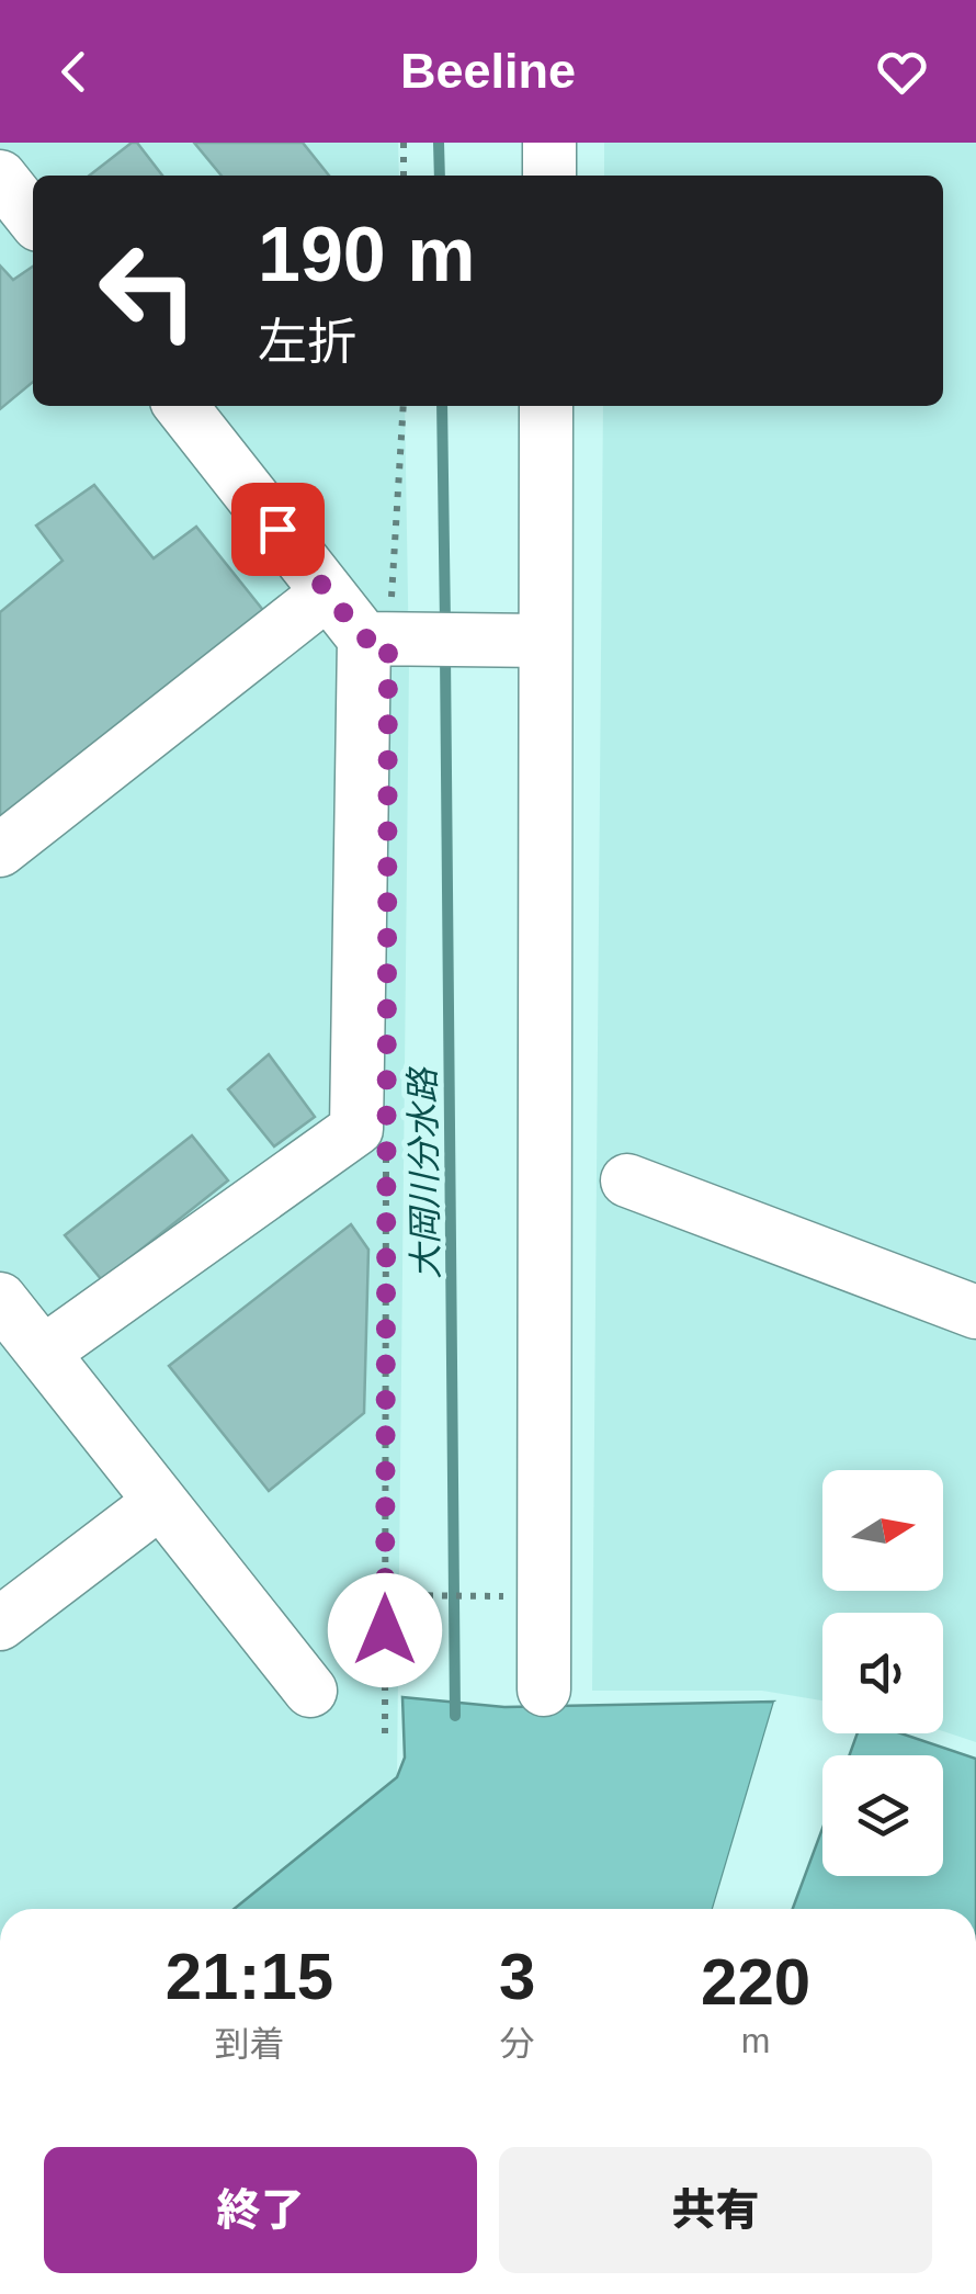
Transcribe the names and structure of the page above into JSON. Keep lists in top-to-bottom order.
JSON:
{
  "water": ["大岡川分水路"],
  "north": "right",
  "page": {
    "header": "Beeline",
    "turn": ["190 m", "左折"],
    "eta": [
      "21:15",
      "到着",
      "3",
      "分",
      "220",
      "m"
    ],
    "buttons": ["終了", "共有"]
  }
}
